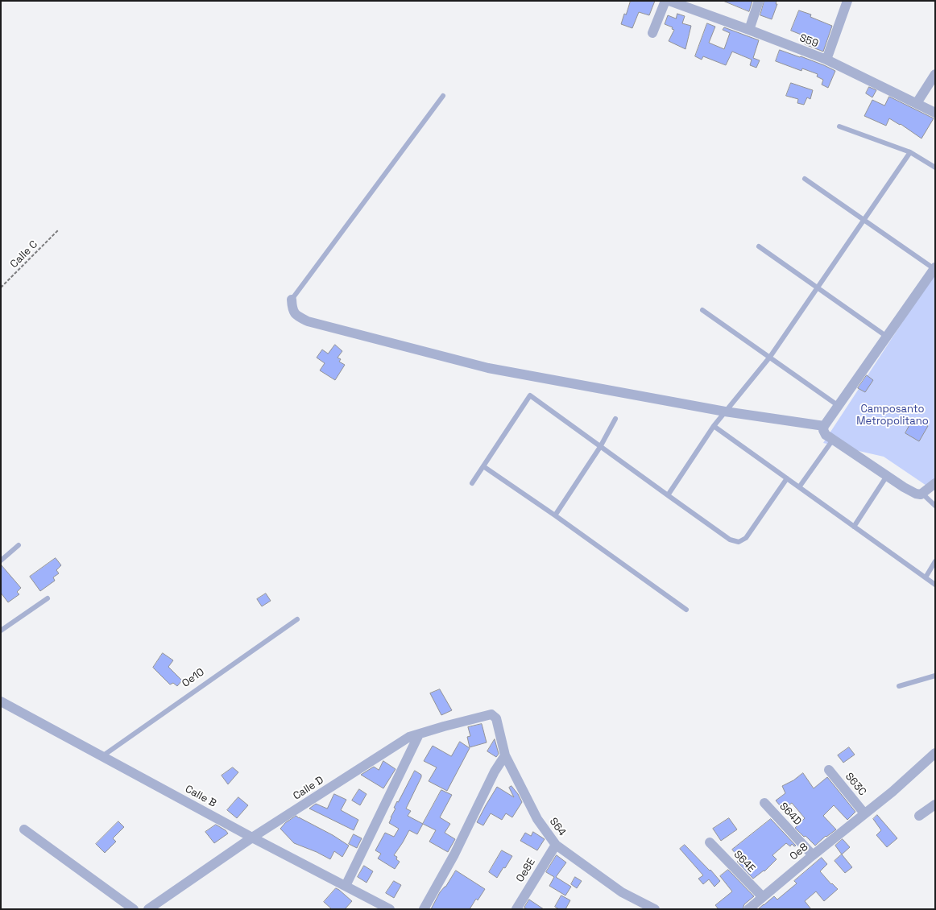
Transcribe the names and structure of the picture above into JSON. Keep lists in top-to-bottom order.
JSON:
{
  "streets": {
    "street": [
      "S59",
      "S63C",
      "Calle D",
      "Calle B",
      "S64D",
      "S64",
      "Oe8",
      "S64E",
      "Oe8E"
    ],
    "lane": ["Oe10"],
    "path": ["Calle C"]
  },
  "crossings": [
    ["Oe10", "Calle B"],
    ["S63C", "Oe8"],
    ["Calle D", "Calle B"],
    ["Calle D", "S64"],
    ["S64D", "Oe8"],
    ["S64", "Oe8E"],
    ["Oe8", "S64E"]
  ],
  "parks": ["Camposanto Metropolitano"]
}
